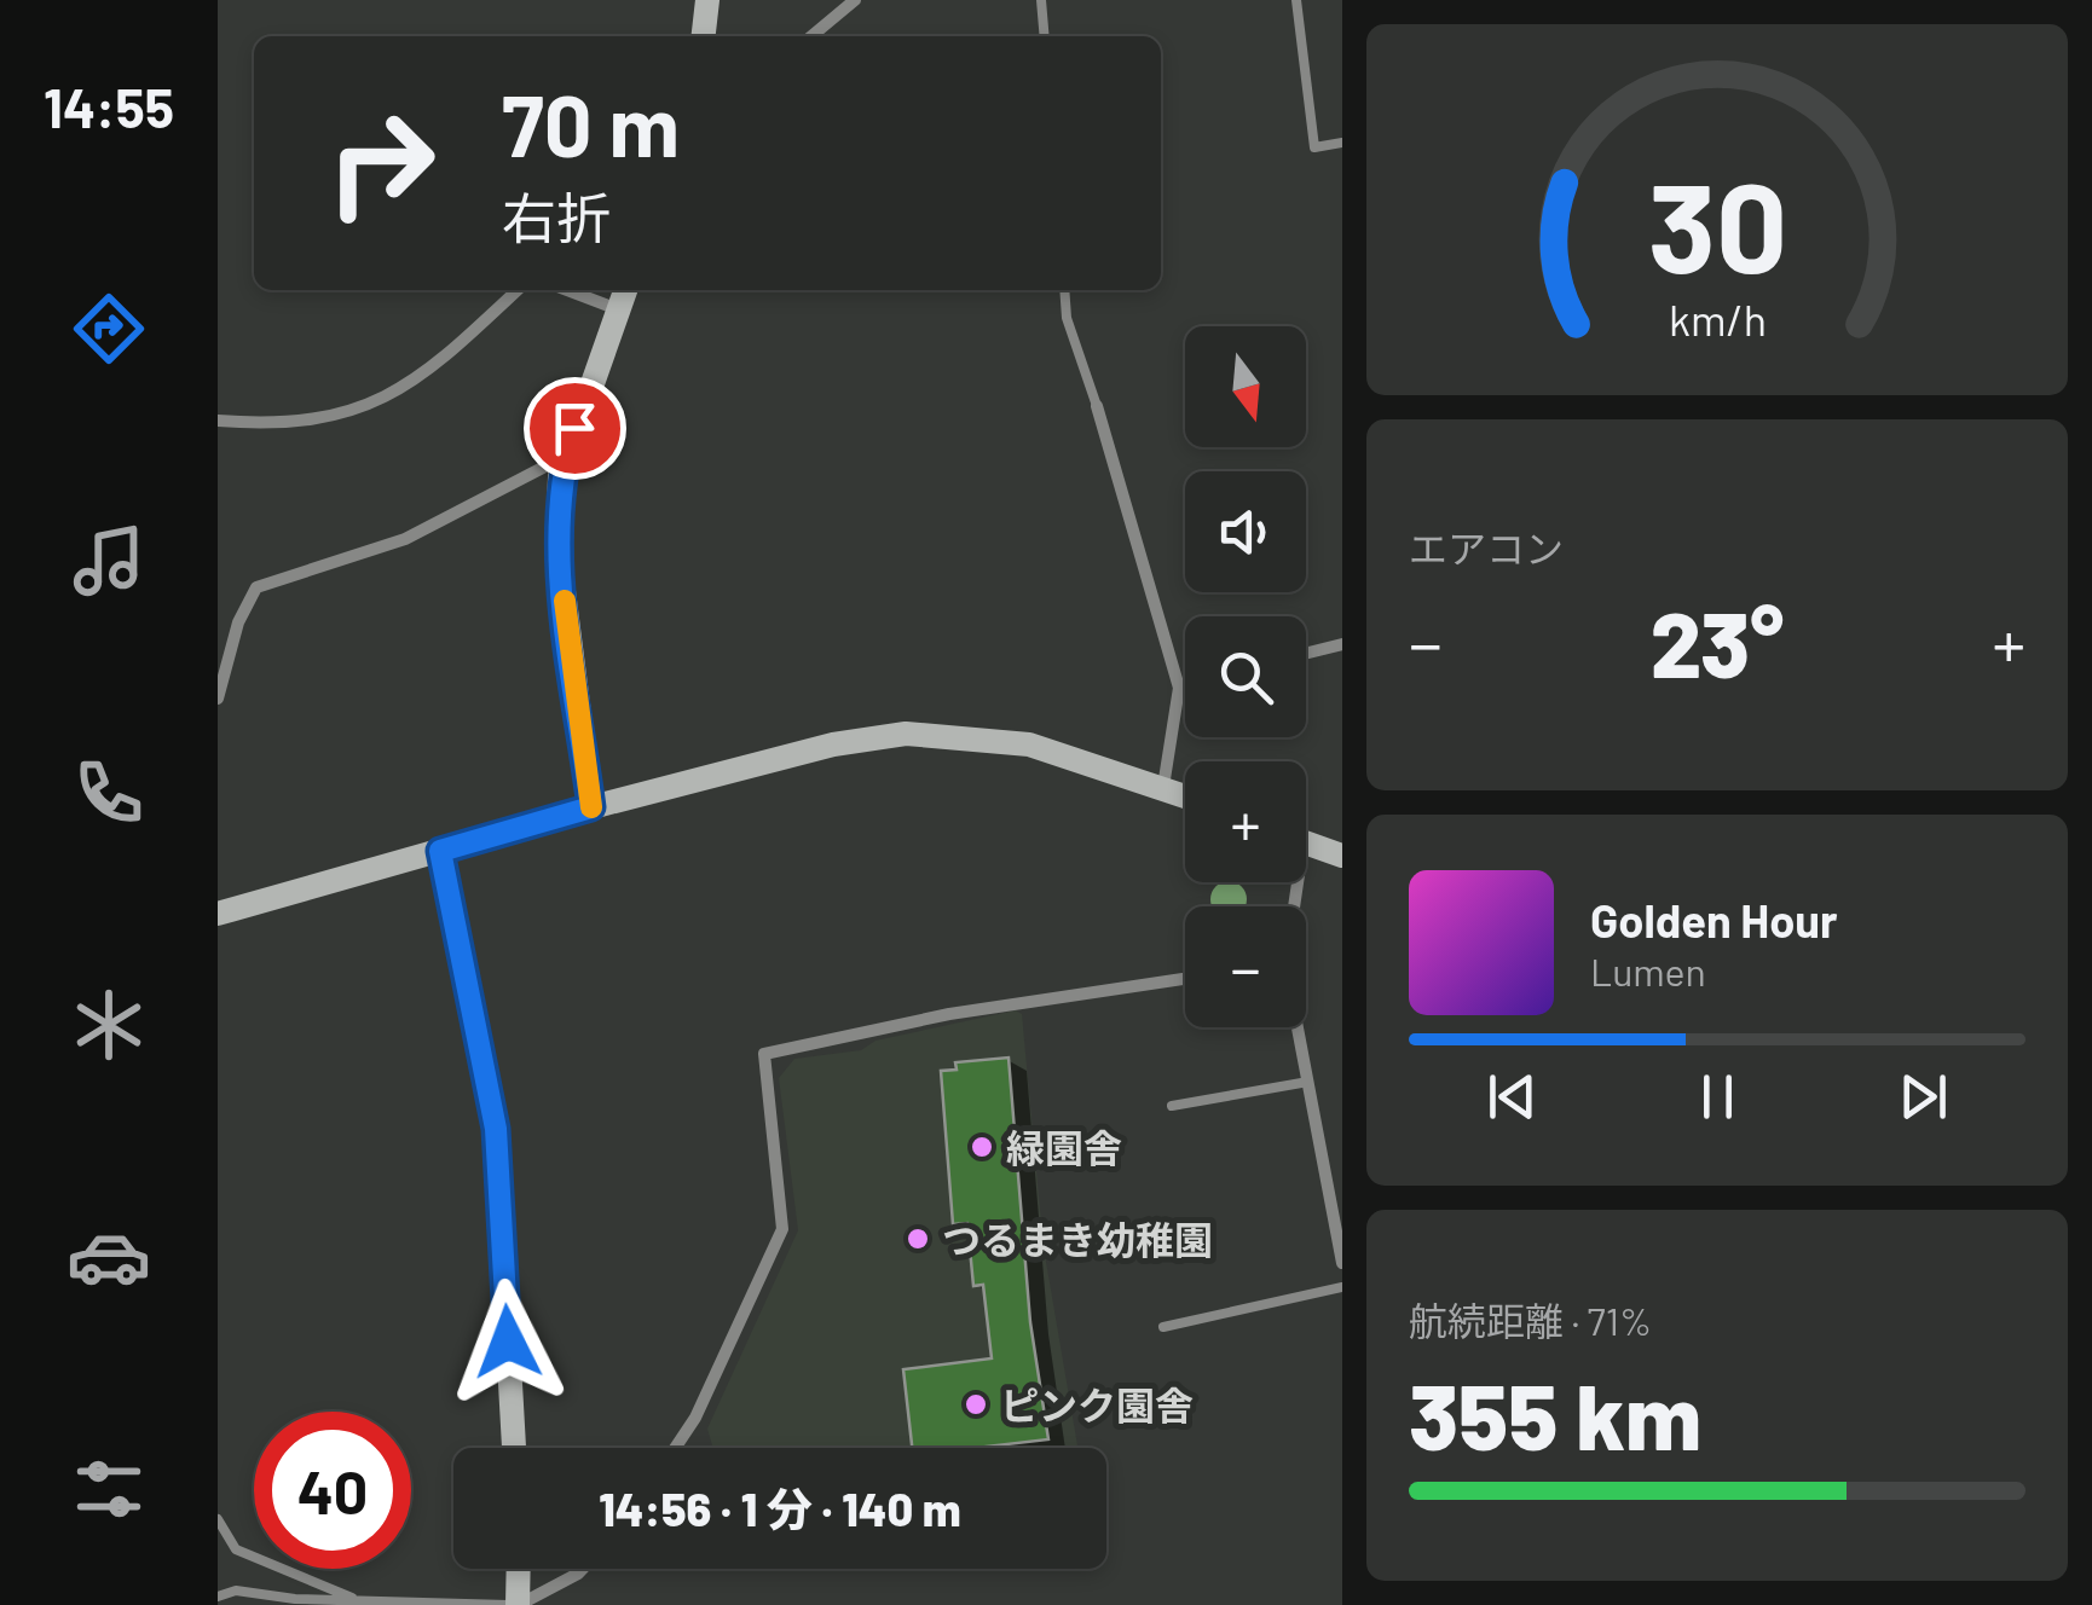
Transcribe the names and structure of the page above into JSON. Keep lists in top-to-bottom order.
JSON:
{
  "places": ["緑園舎", "つるまき幼稚園", "ピンク園舎"],
  "north": "bottom",
  "page": {
    "tabs": "14:55",
    "turn": ["70 m", "右折"],
    "map_buttons": ["+", "−"],
    "tile": [
      "エアコン",
      ["航続距離 · 71%", "355 km"]
    ],
    "heat": ["−", "23°", "+"],
    "song": ["Golden Hour", "Lumen"],
    "limit": "40",
    "trip": "14:56 · 1 分 · 140 m",
    "gauge": ["30", "km/h"]
  }
}
